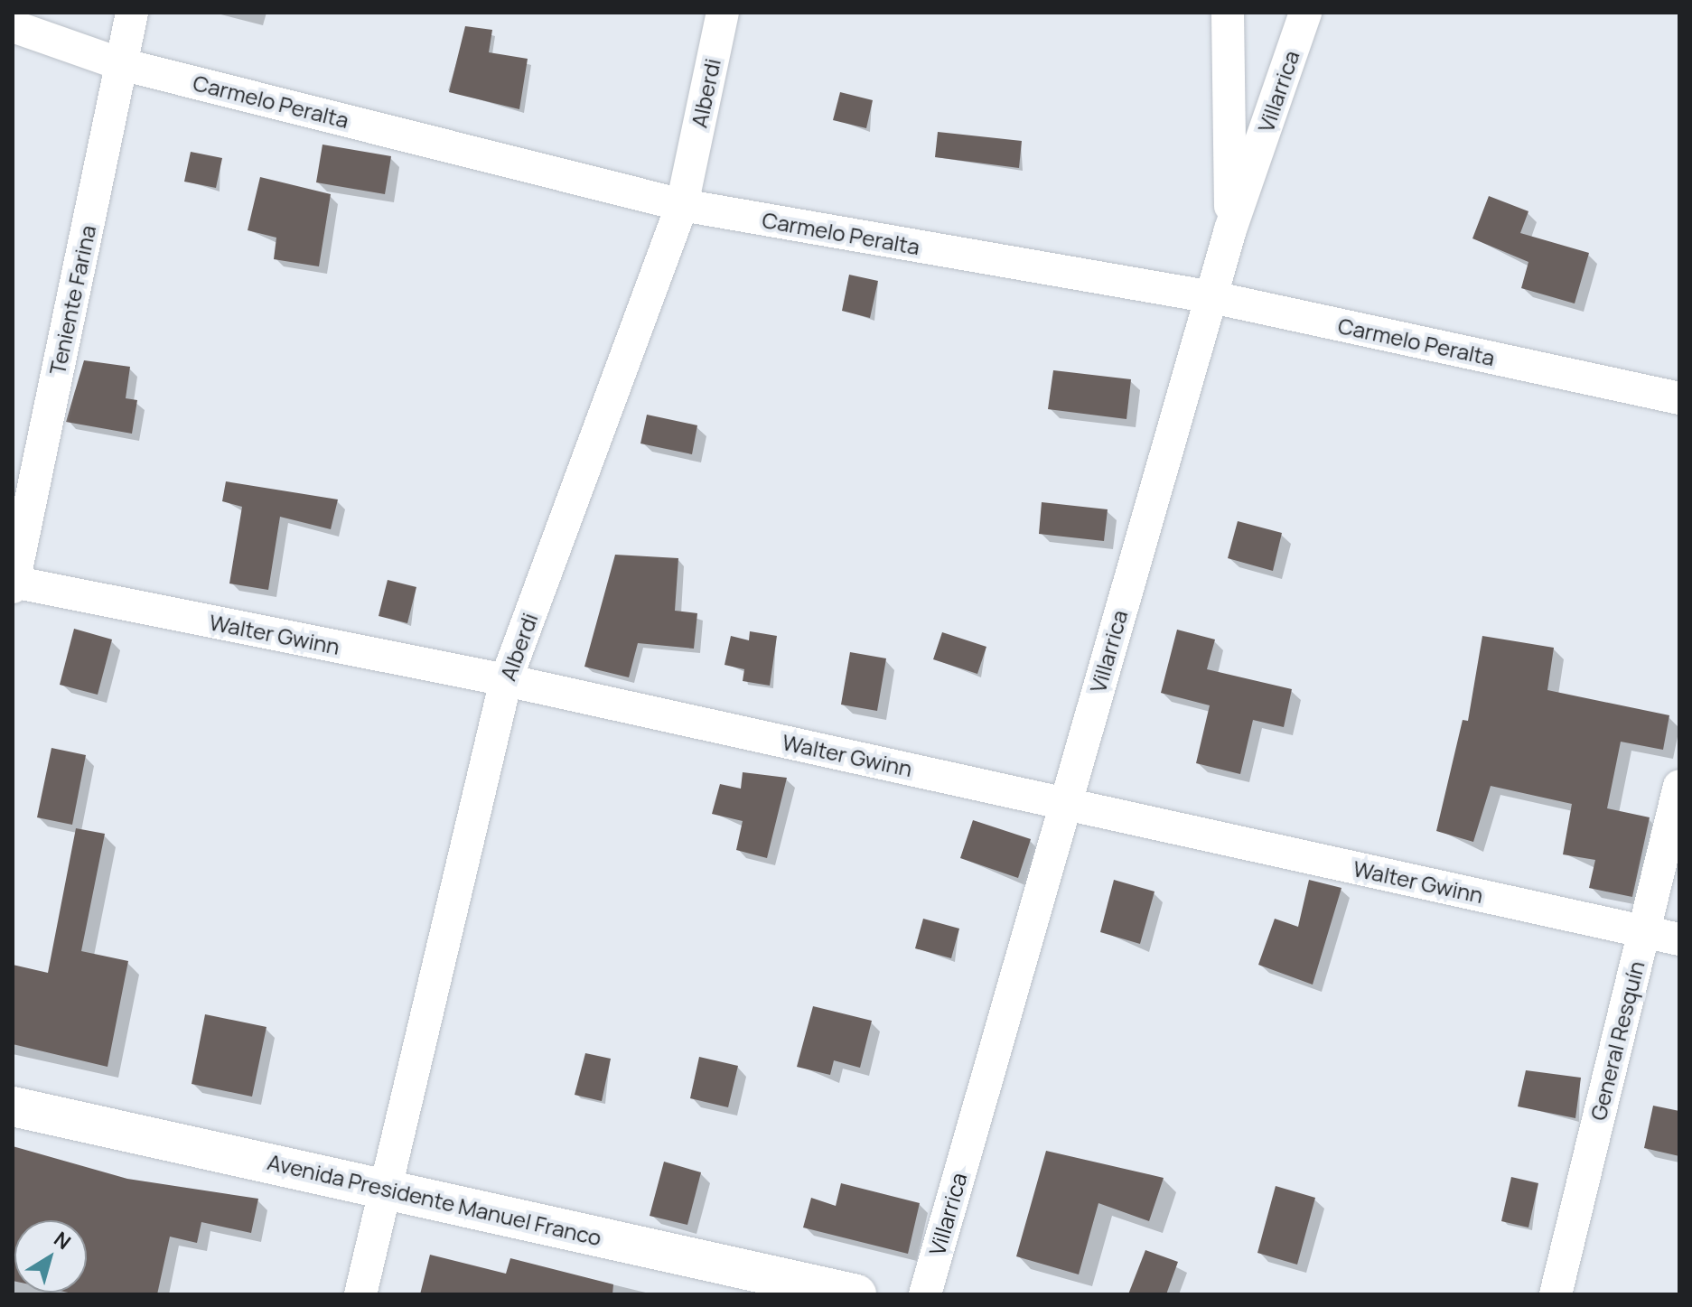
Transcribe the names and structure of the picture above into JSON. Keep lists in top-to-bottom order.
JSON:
{
  "streets": {
    "main road": ["Avenida Presidente Manuel Franco"],
    "street": [
      "Villarrica",
      "Alberdi",
      "Carmelo Peralta",
      "Teniente Farina",
      "Walter Gwinn",
      "General Resquín"
    ]
  },
  "crossings": [
    ["Villarrica", "Carmelo Peralta"],
    ["Villarrica", "Walter Gwinn"],
    ["Alberdi", "Carmelo Peralta"],
    ["Alberdi", "Walter Gwinn"],
    ["Alberdi", "Avenida Presidente Manuel Franco"],
    ["Carmelo Peralta", "Teniente Farina"],
    ["Teniente Farina", "Walter Gwinn"],
    ["Walter Gwinn", "General Resquín"]
  ],
  "north": "top right"
}
